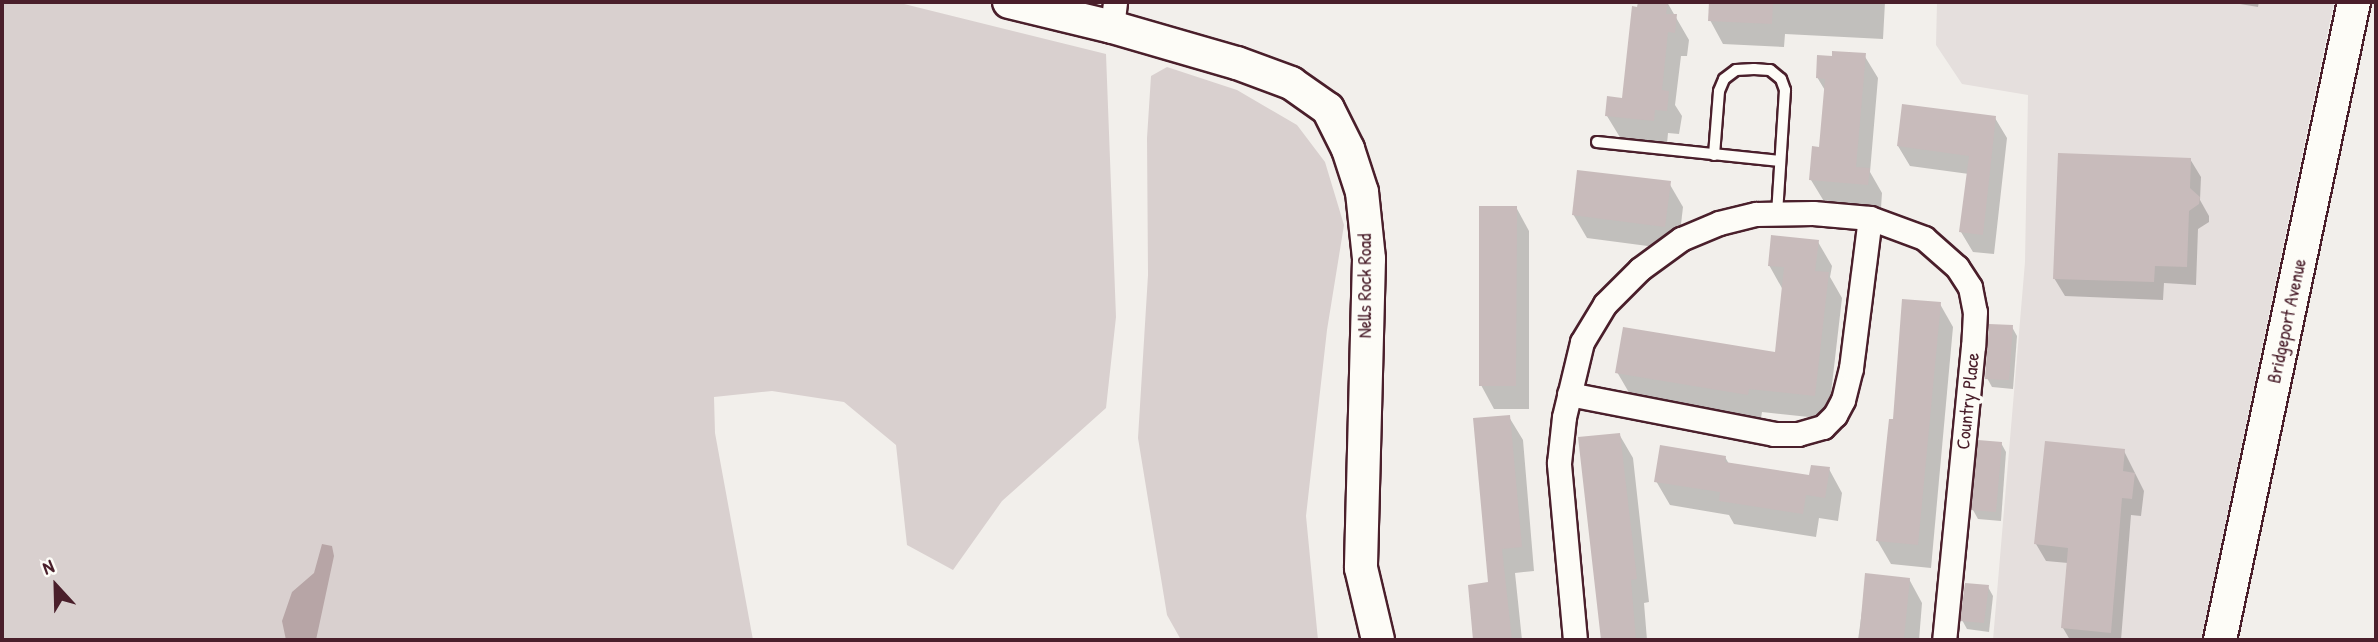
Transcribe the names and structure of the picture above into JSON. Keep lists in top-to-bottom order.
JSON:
{
  "streets": {
    "main road": ["Nells Rock Road", "Bridgeport Avenue"],
    "street": ["Country Place"]
  },
  "north": "top"
}
